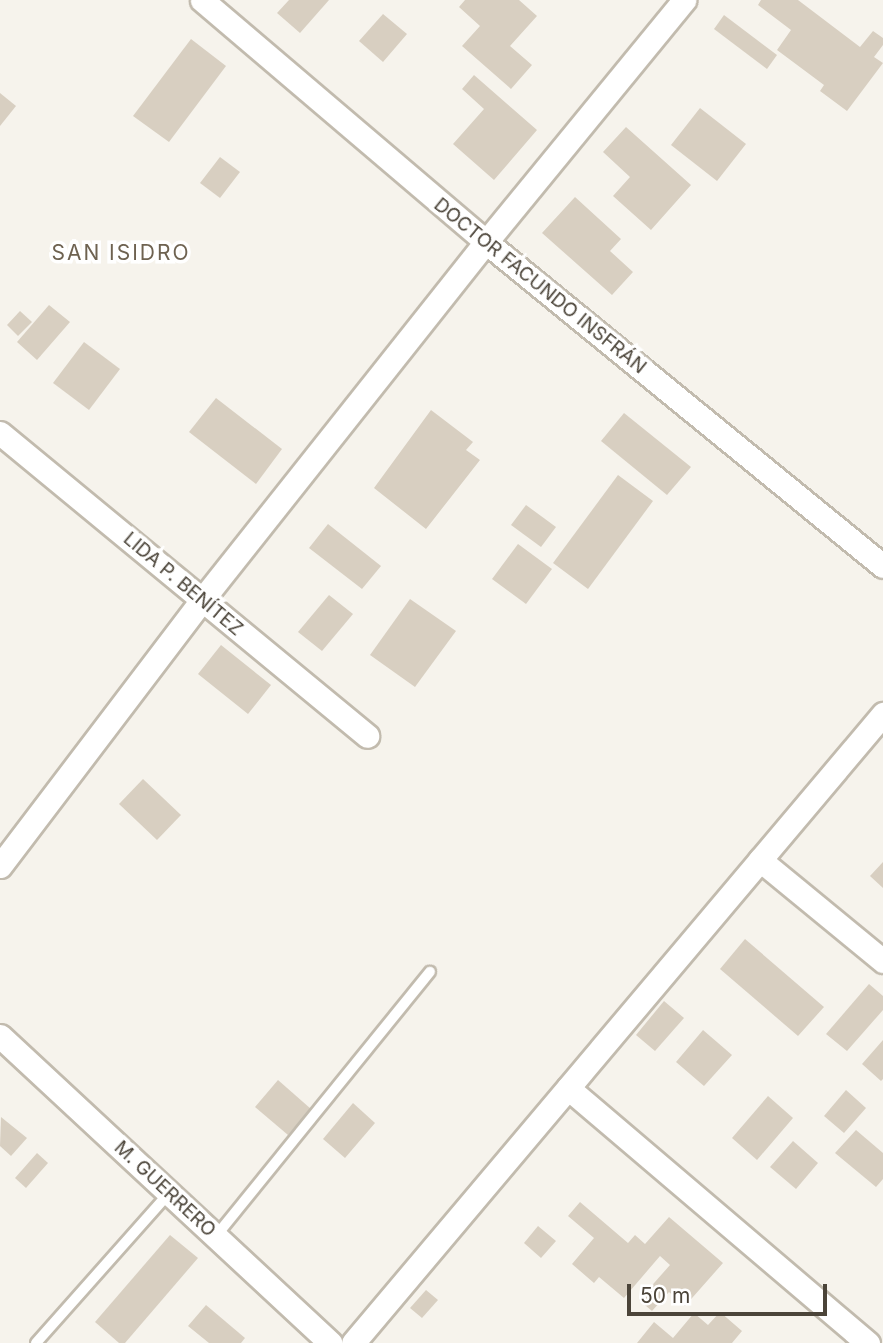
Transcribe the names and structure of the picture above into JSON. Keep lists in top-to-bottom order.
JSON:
{
  "streets": {
    "street": ["DOCTOR FACUNDO INSFRÁN", "LIDA P. BENÍTEZ", "M. GUERRERO"]
  },
  "districts": ["SAN ISIDRO"],
  "scale_bar": "50 m"
}
